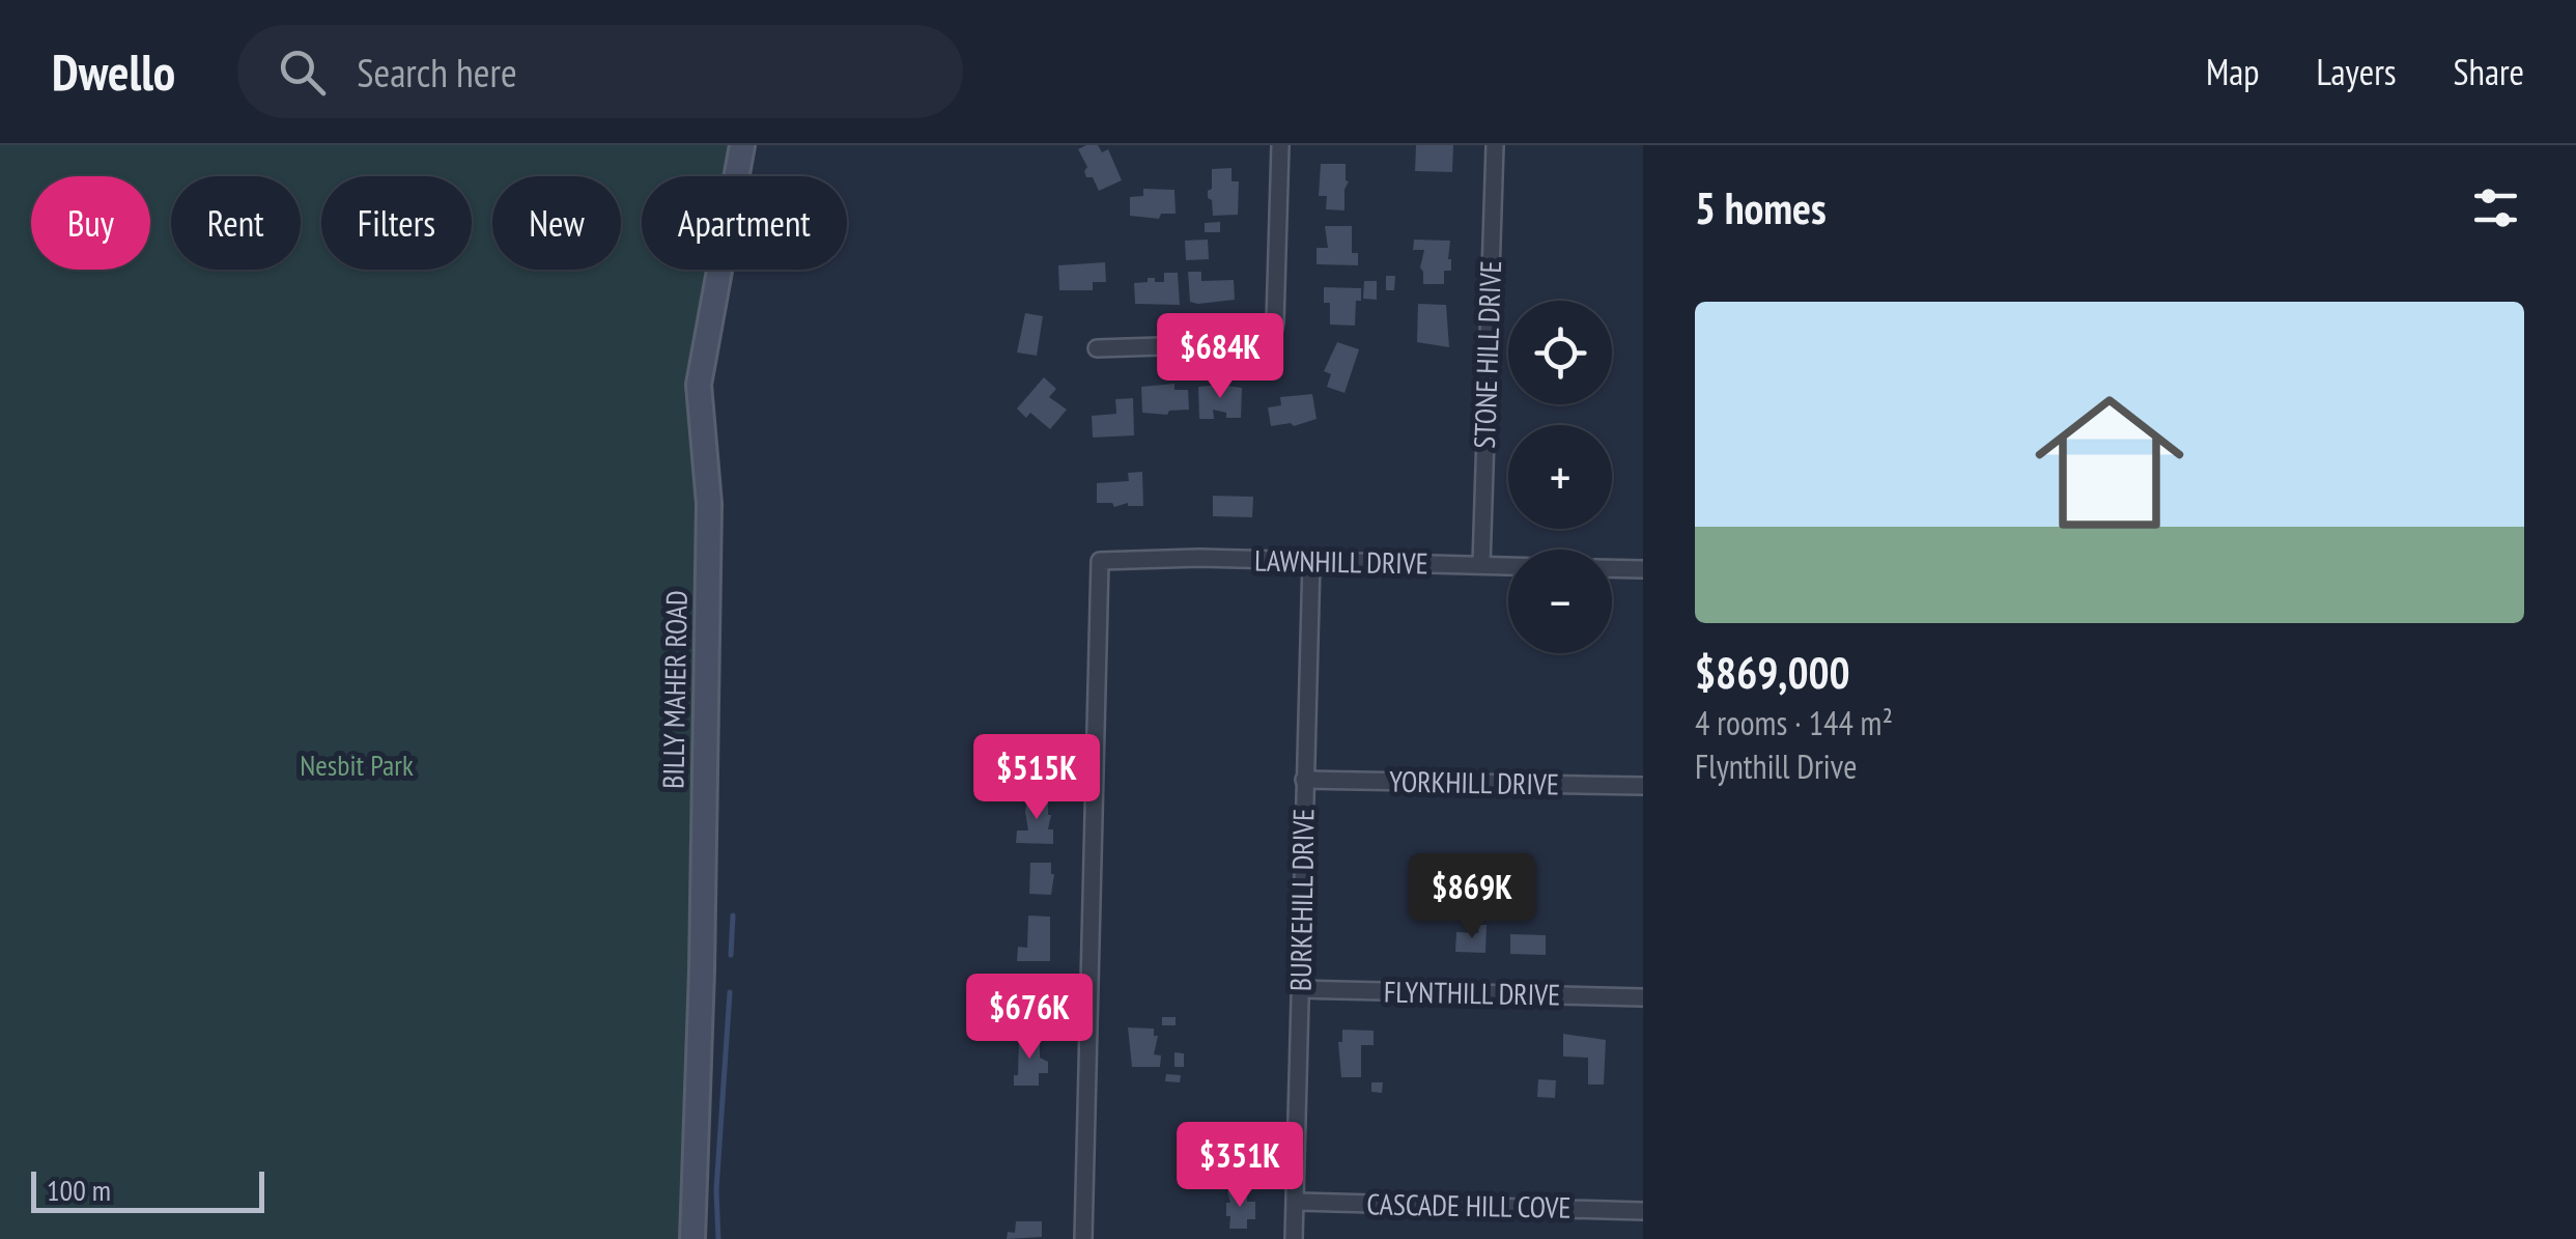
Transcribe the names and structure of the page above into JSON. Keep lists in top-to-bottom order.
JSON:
{
  "streets": {
    "main road": ["BILLY MAHER ROAD"],
    "street": [
      "STONE HILL DRIVE",
      "LAWNHILL DRIVE",
      "YORKHILL DRIVE",
      "BURKEHILL DRIVE",
      "FLYNTHILL DRIVE",
      "CASCADE HILL COVE"
    ]
  },
  "crossings": [
    ["STONE HILL DRIVE", "LAWNHILL DRIVE"],
    ["LAWNHILL DRIVE", "BURKEHILL DRIVE"],
    ["YORKHILL DRIVE", "BURKEHILL DRIVE"],
    ["BURKEHILL DRIVE", "FLYNTHILL DRIVE"],
    ["BURKEHILL DRIVE", "CASCADE HILL COVE"]
  ],
  "parks": ["Nesbit Park"],
  "scale_bar": "100 m",
  "page": {
    "header": "Dwello",
    "search": "Search here",
    "nav": ["Map", "Layers", "Share"],
    "heading": "5 homes",
    "chip": [
      "Buy",
      "Rent",
      "Filters",
      "New",
      "Apartment"
    ],
    "list": [
      {
        "name": "$869,000",
        "note": "4 rooms · 144 m² · Flynthill Drive"
      }
    ],
    "map_buttons": ["+", "−"],
    "price": [
      "$684K",
      "$515K",
      "$869K",
      "$676K",
      "$351K"
    ],
    "scale": "100 m"
  }
}
